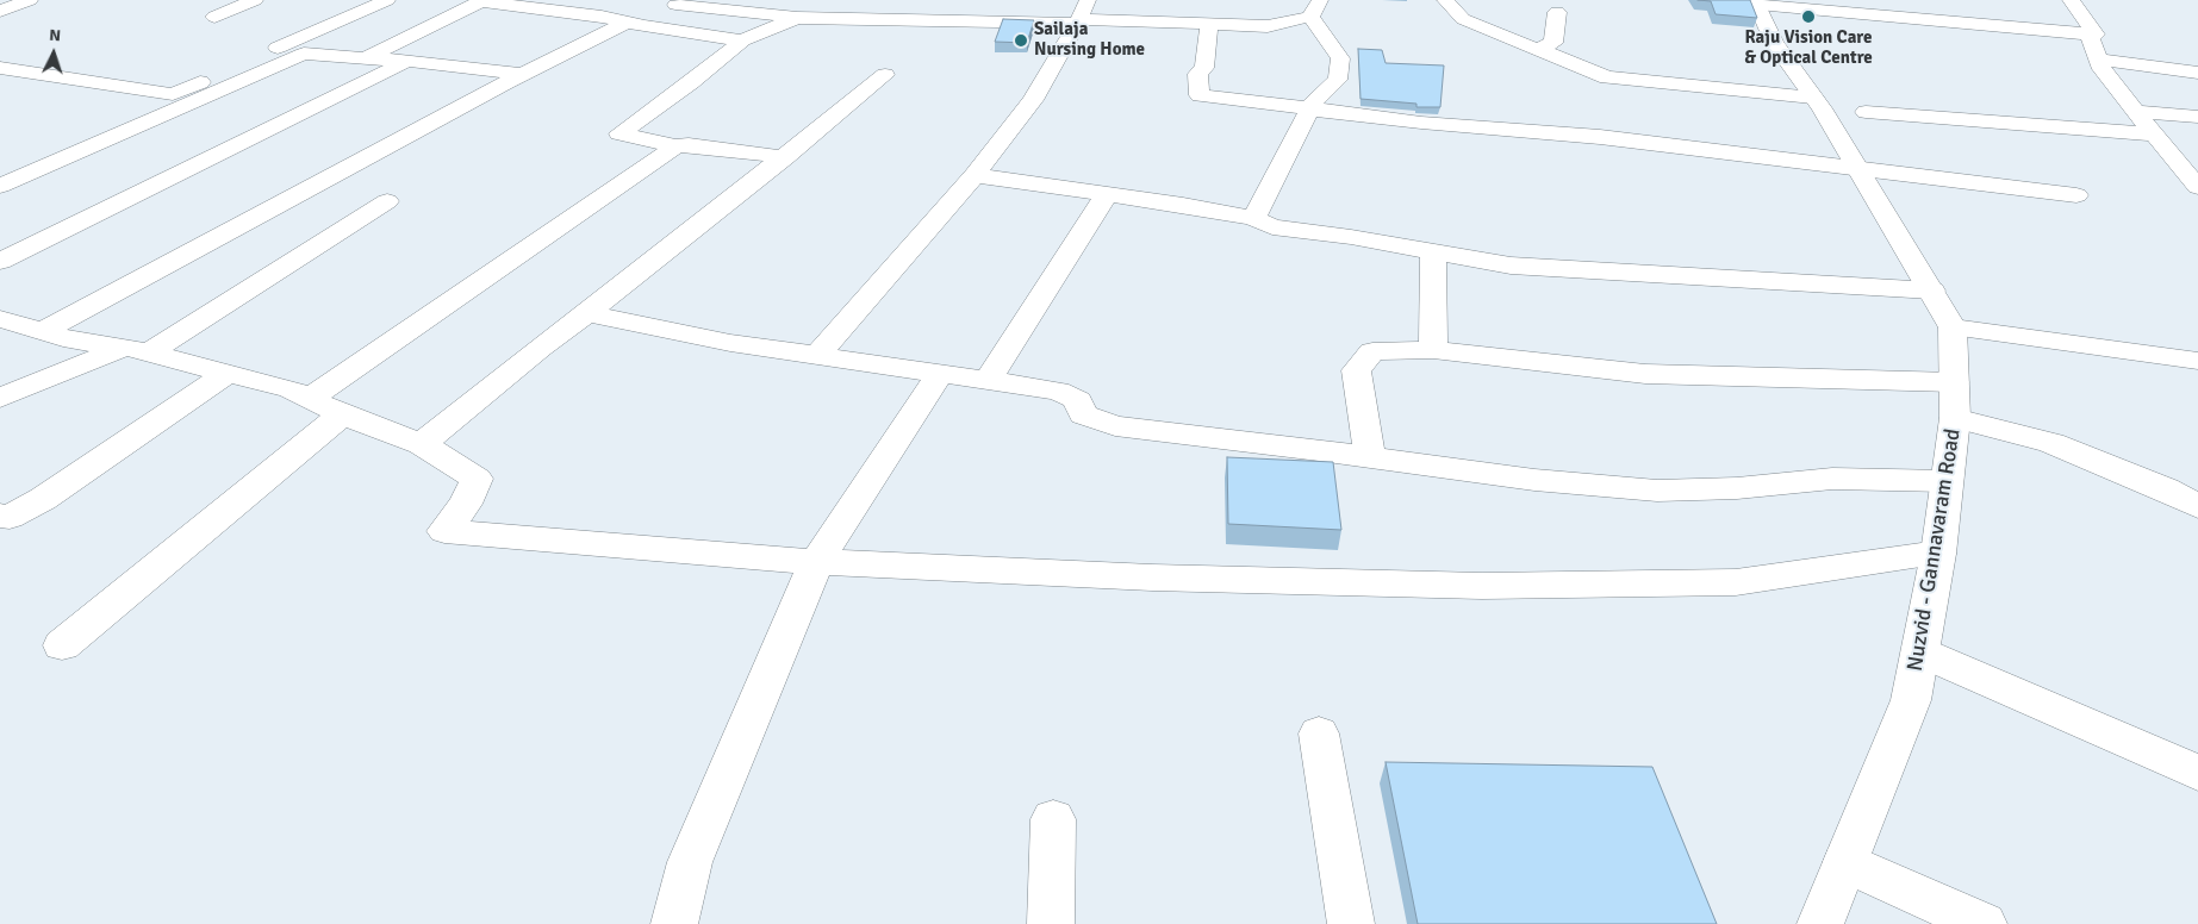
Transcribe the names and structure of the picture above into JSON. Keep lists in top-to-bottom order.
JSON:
{
  "streets": {
    "street": ["Nuzvid - Gannavaram Road"]
  },
  "places": ["Raju Vision Care & Optical Centre", "Sailaja Nursing Home"],
  "north": "top"
}
